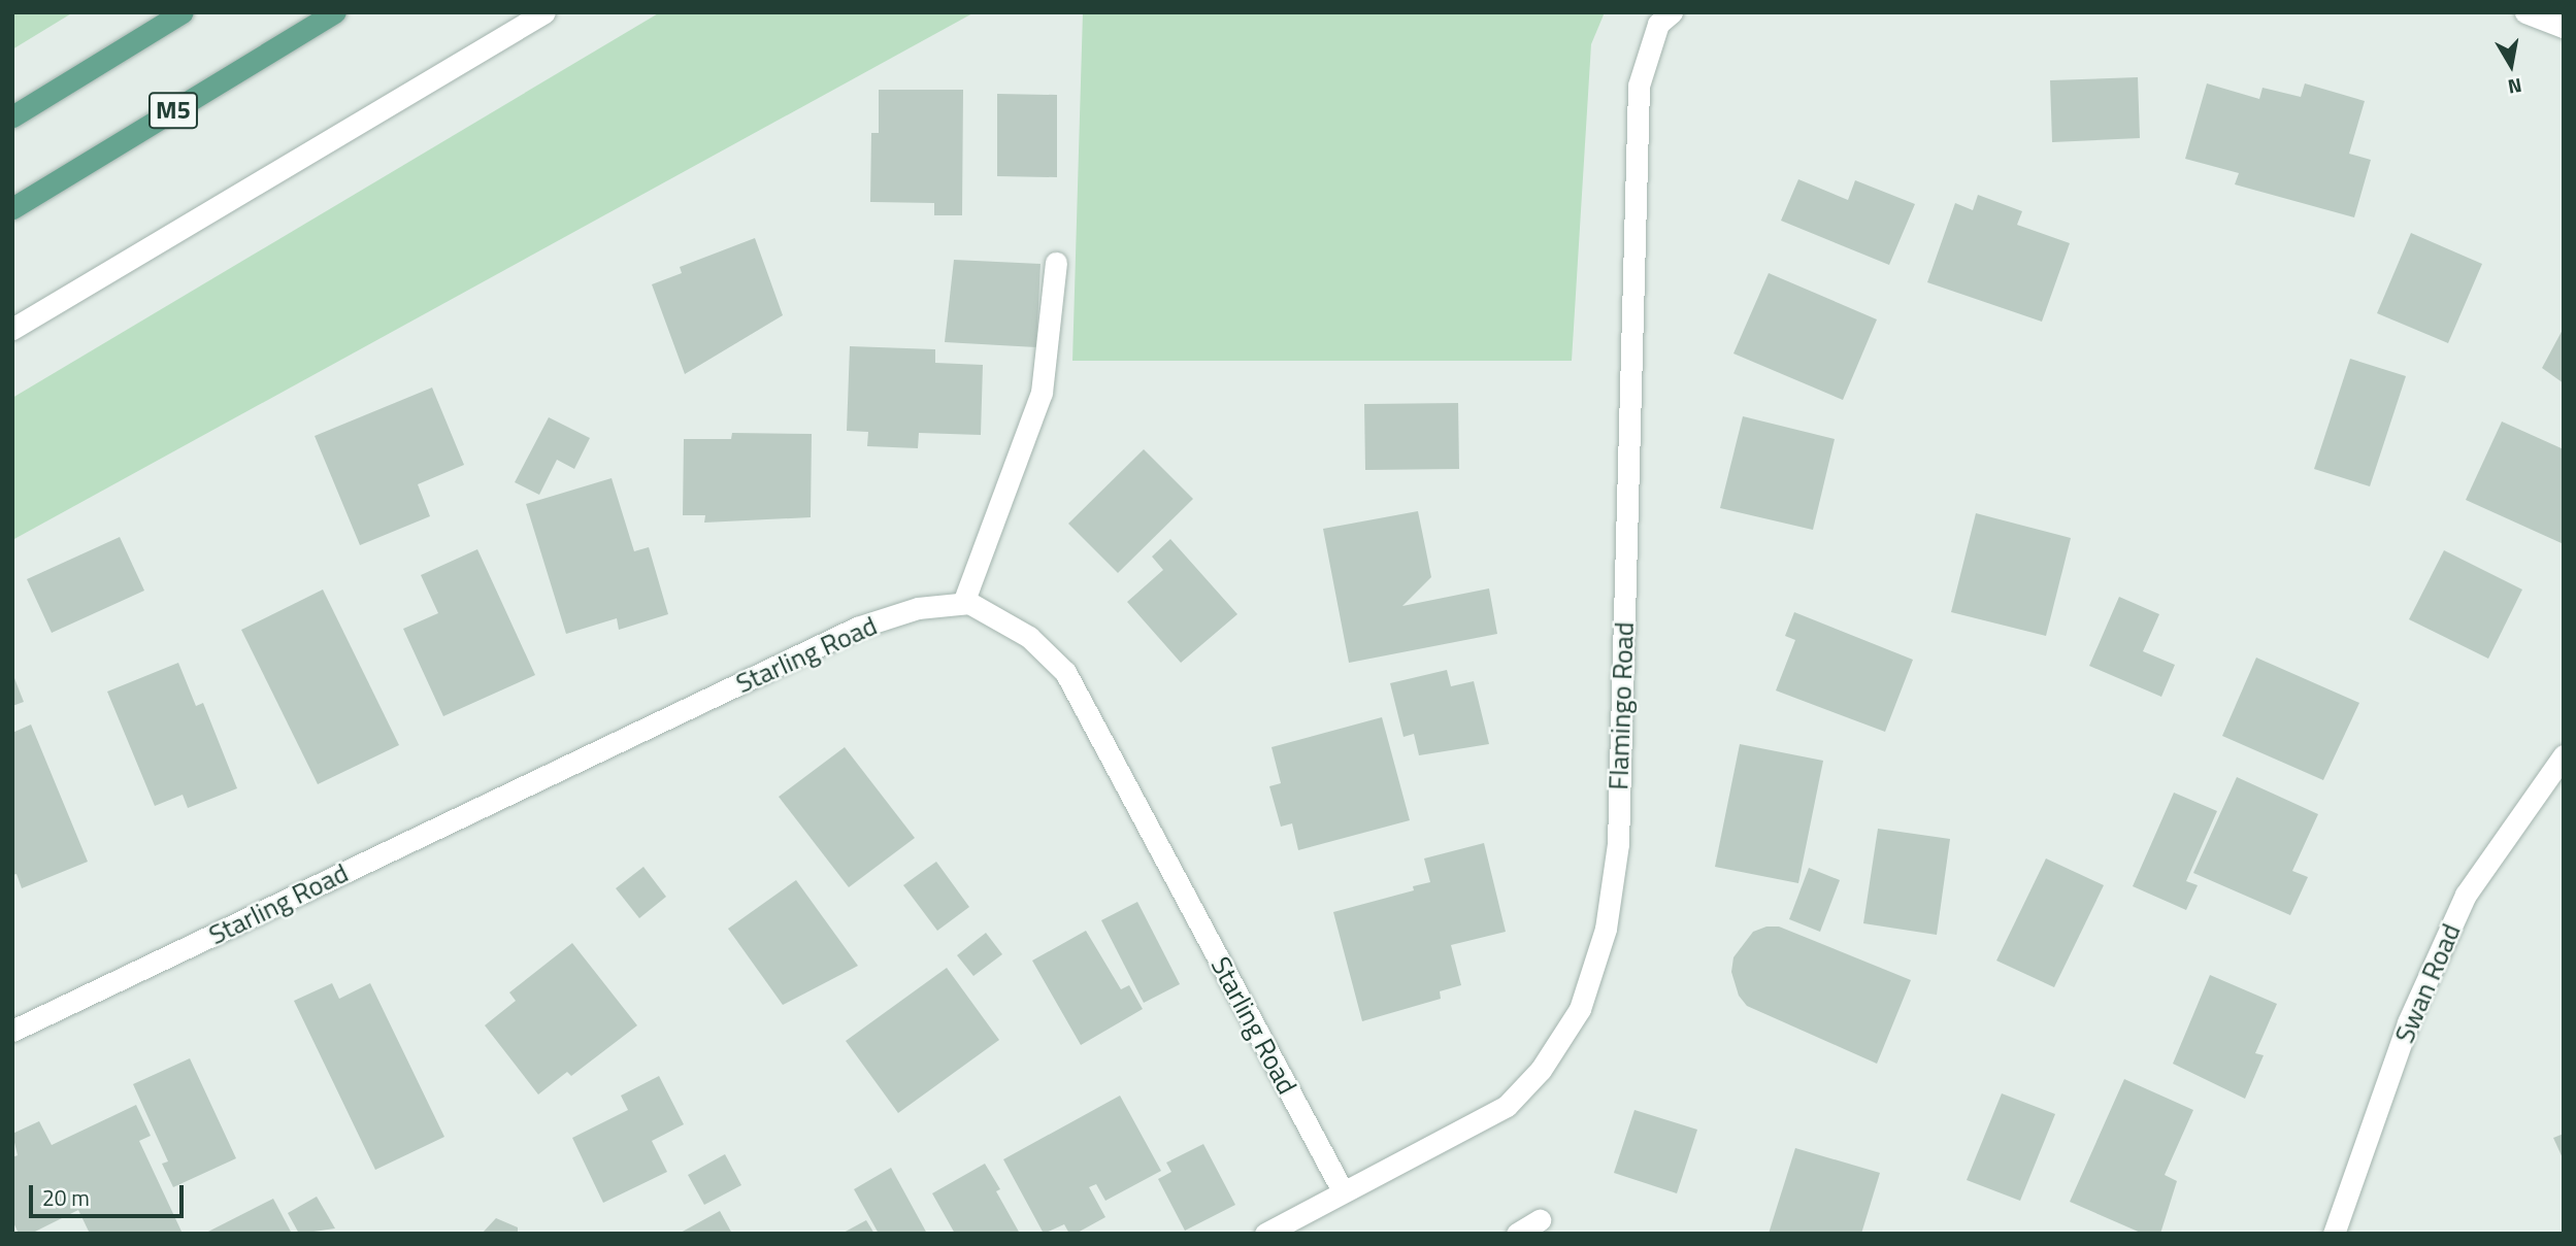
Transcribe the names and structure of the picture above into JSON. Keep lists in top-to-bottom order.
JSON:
{
  "streets": {
    "main road": ["M5"],
    "street": ["Starling Road", "Flamingo Road", "Swan Road"]
  },
  "crossings": [
    ["Starling Road", "Flamingo Road"]
  ],
  "scale_bar": "20 m",
  "north": "bottom"
}
